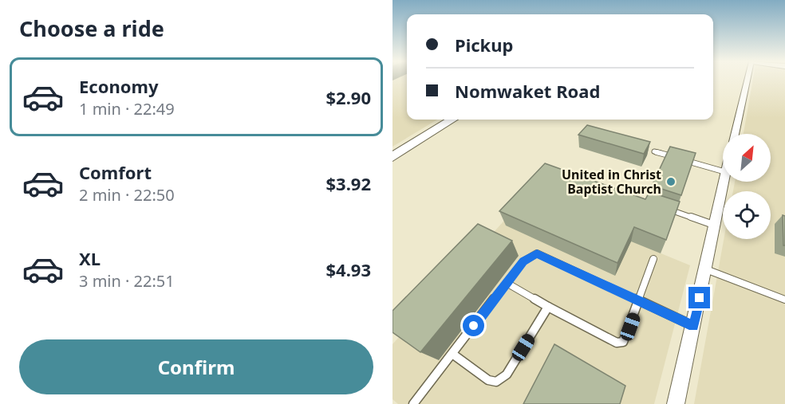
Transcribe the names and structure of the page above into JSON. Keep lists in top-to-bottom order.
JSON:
{
  "places": ["United in Christ Baptist Church"],
  "north": "top right",
  "page": {
    "heading": "Choose a ride",
    "banner": ["Pickup", "Nomwaket Road"],
    "list": [
      {
        "name": "Economy",
        "note": "1 min · 22:49",
        "value": "$2.90"
      },
      {
        "name": "Comfort",
        "note": "2 min · 22:50",
        "value": "$3.92"
      },
      {
        "name": "XL",
        "note": "3 min · 22:51",
        "value": "$4.93"
      }
    ],
    "buttons": "Confirm"
  }
}
